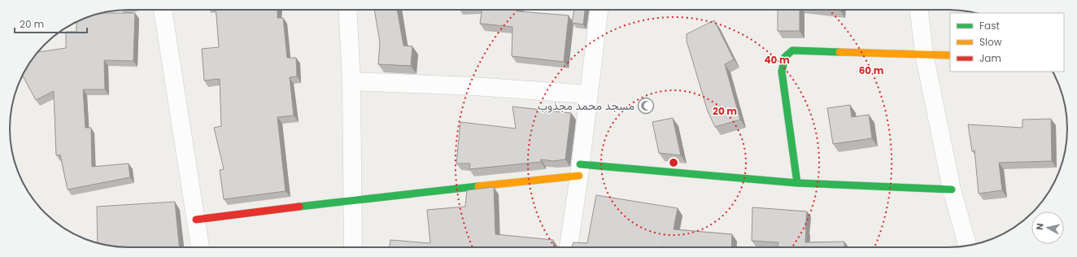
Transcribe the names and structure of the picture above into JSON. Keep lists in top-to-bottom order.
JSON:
{
  "places": {
    "mosque": ["مسجد محمد مجذوب"]
  },
  "legend": ["Fast", "Slow", "Jam"],
  "scale_bar": "20 m",
  "north": "left",
  "rings": ["40 m", "60 m", "20 m"]
}
